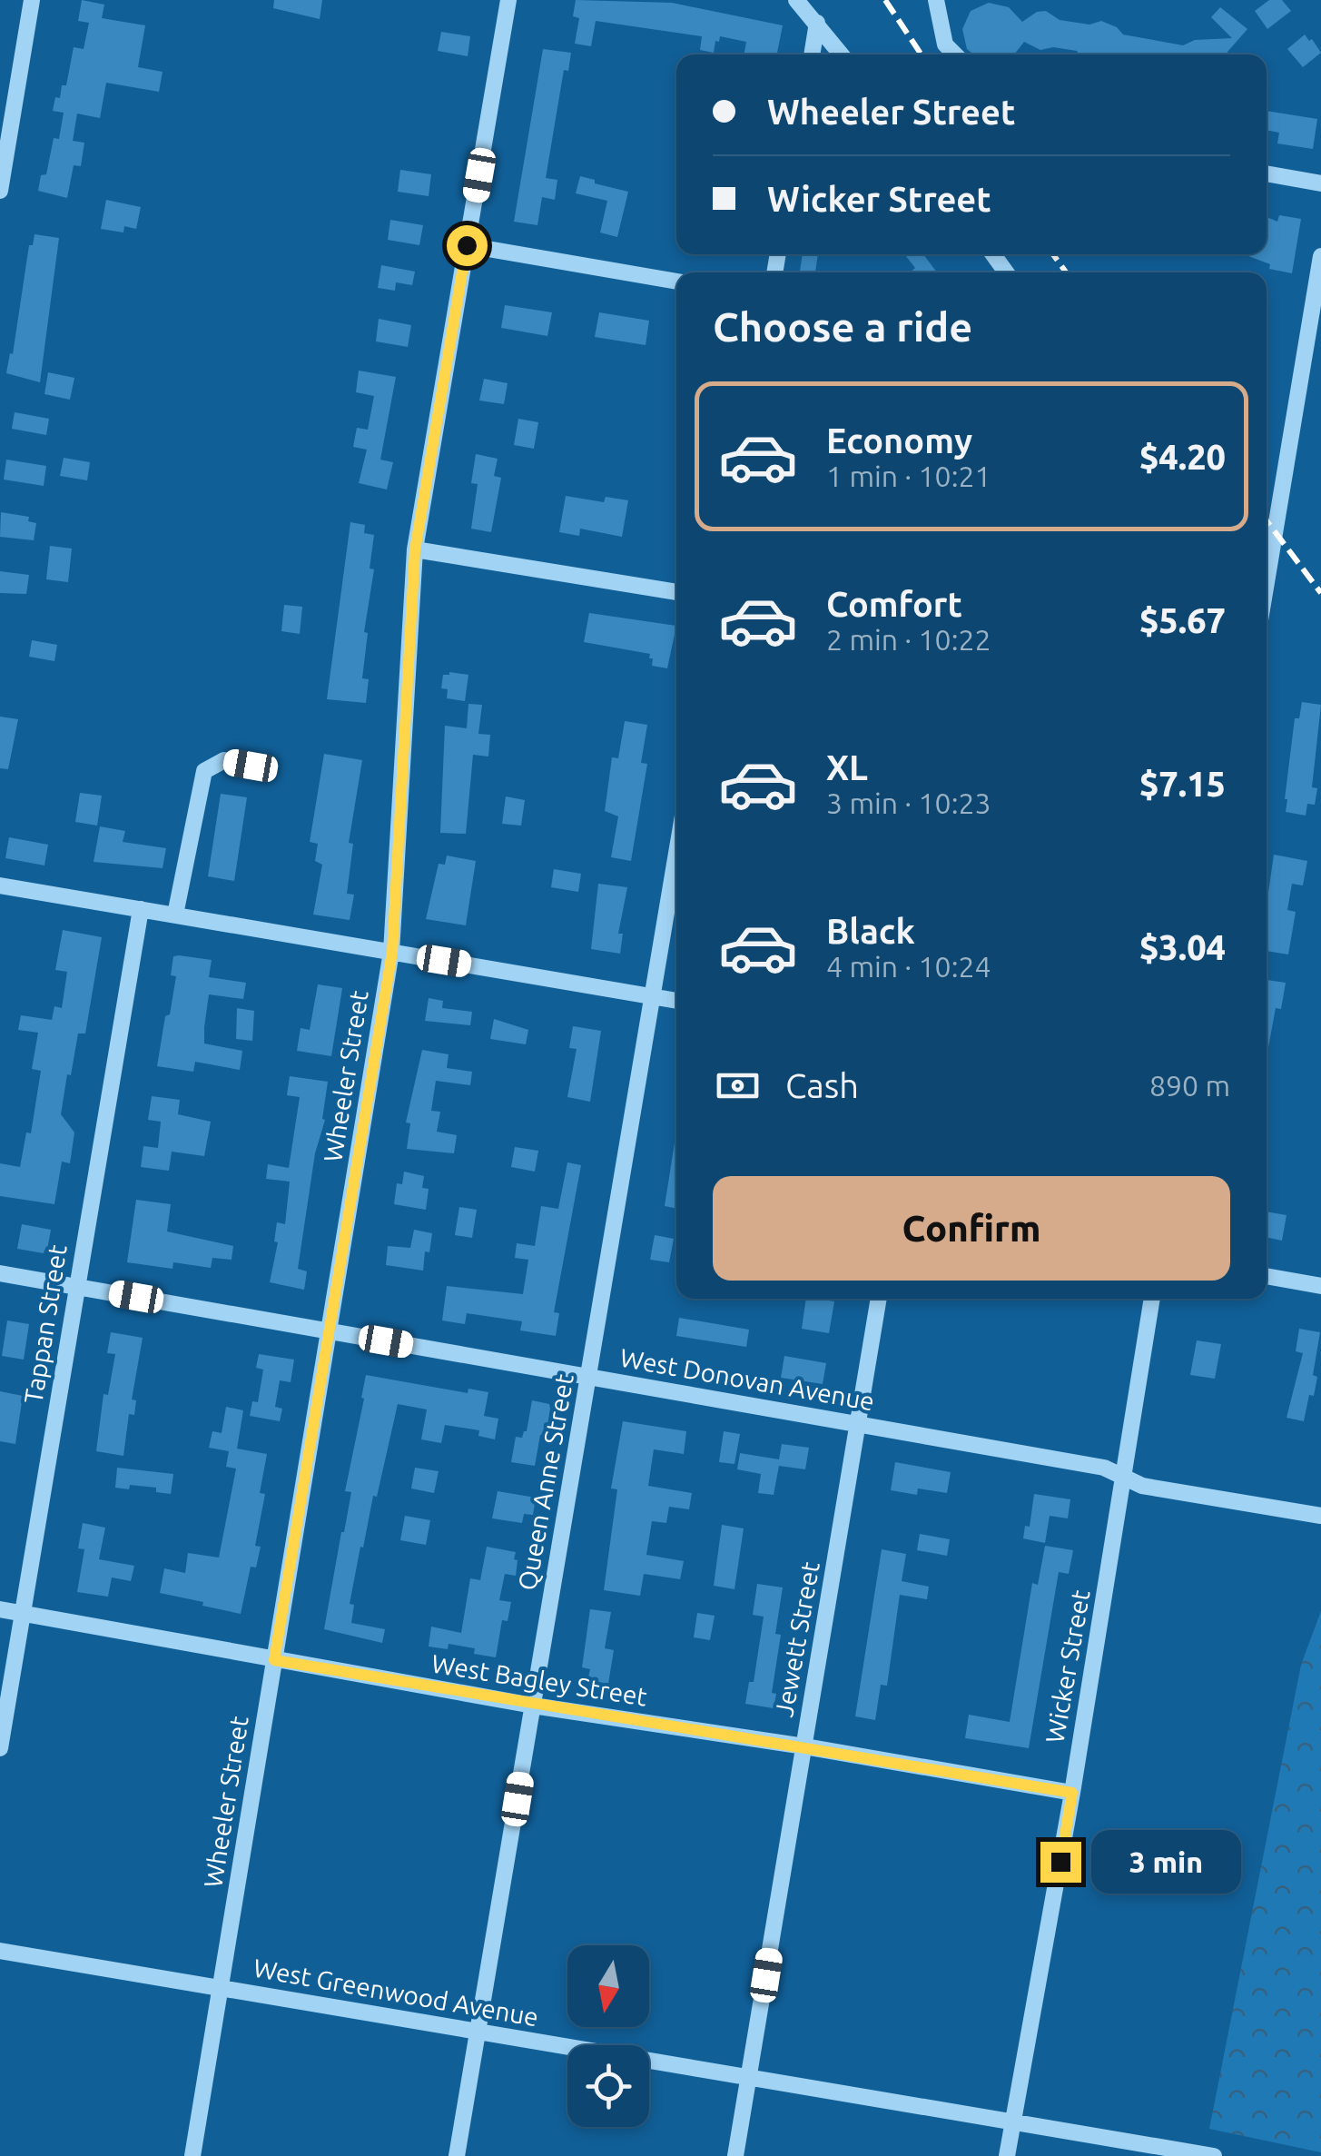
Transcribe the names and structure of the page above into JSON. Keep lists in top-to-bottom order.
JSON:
{
  "streets": {
    "street": [
      "Wheeler Street",
      "Tappan Street",
      "West Donovan Avenue",
      "Queen Anne Street",
      "Jewett Street",
      "Wicker Street",
      "West Bagley Street",
      "West Greenwood Avenue"
    ]
  },
  "crossings": [
    ["Wheeler Street", "West Donovan Avenue"],
    ["Wheeler Street", "West Bagley Street"],
    ["Wheeler Street", "West Greenwood Avenue"],
    ["Tappan Street", "West Donovan Avenue"],
    ["Tappan Street", "West Bagley Street"],
    ["West Donovan Avenue", "Queen Anne Street"],
    ["West Donovan Avenue", "Jewett Street"],
    ["West Donovan Avenue", "Wicker Street"],
    ["Queen Anne Street", "West Bagley Street"],
    ["Queen Anne Street", "West Greenwood Avenue"],
    ["Jewett Street", "West Bagley Street"],
    ["Jewett Street", "West Greenwood Avenue"],
    ["Wicker Street", "West Bagley Street"],
    ["Wicker Street", "West Greenwood Avenue"]
  ],
  "north": "bottom",
  "page": {
    "banner": ["Wheeler Street", "Wicker Street"],
    "heading": "Choose a ride",
    "list": [
      {
        "name": "Economy",
        "note": "1 min · 10:21",
        "value": "$4.20"
      },
      {
        "name": "Comfort",
        "note": "2 min · 10:22",
        "value": "$5.67"
      },
      {
        "name": "XL",
        "note": "3 min · 10:23",
        "value": "$7.15"
      },
      {
        "name": "Black",
        "note": "4 min · 10:24",
        "value": "$3.04"
      }
    ],
    "pay": ["Cash", "890 m"],
    "buttons": "Confirm",
    "bubble": "3 min"
  }
}
